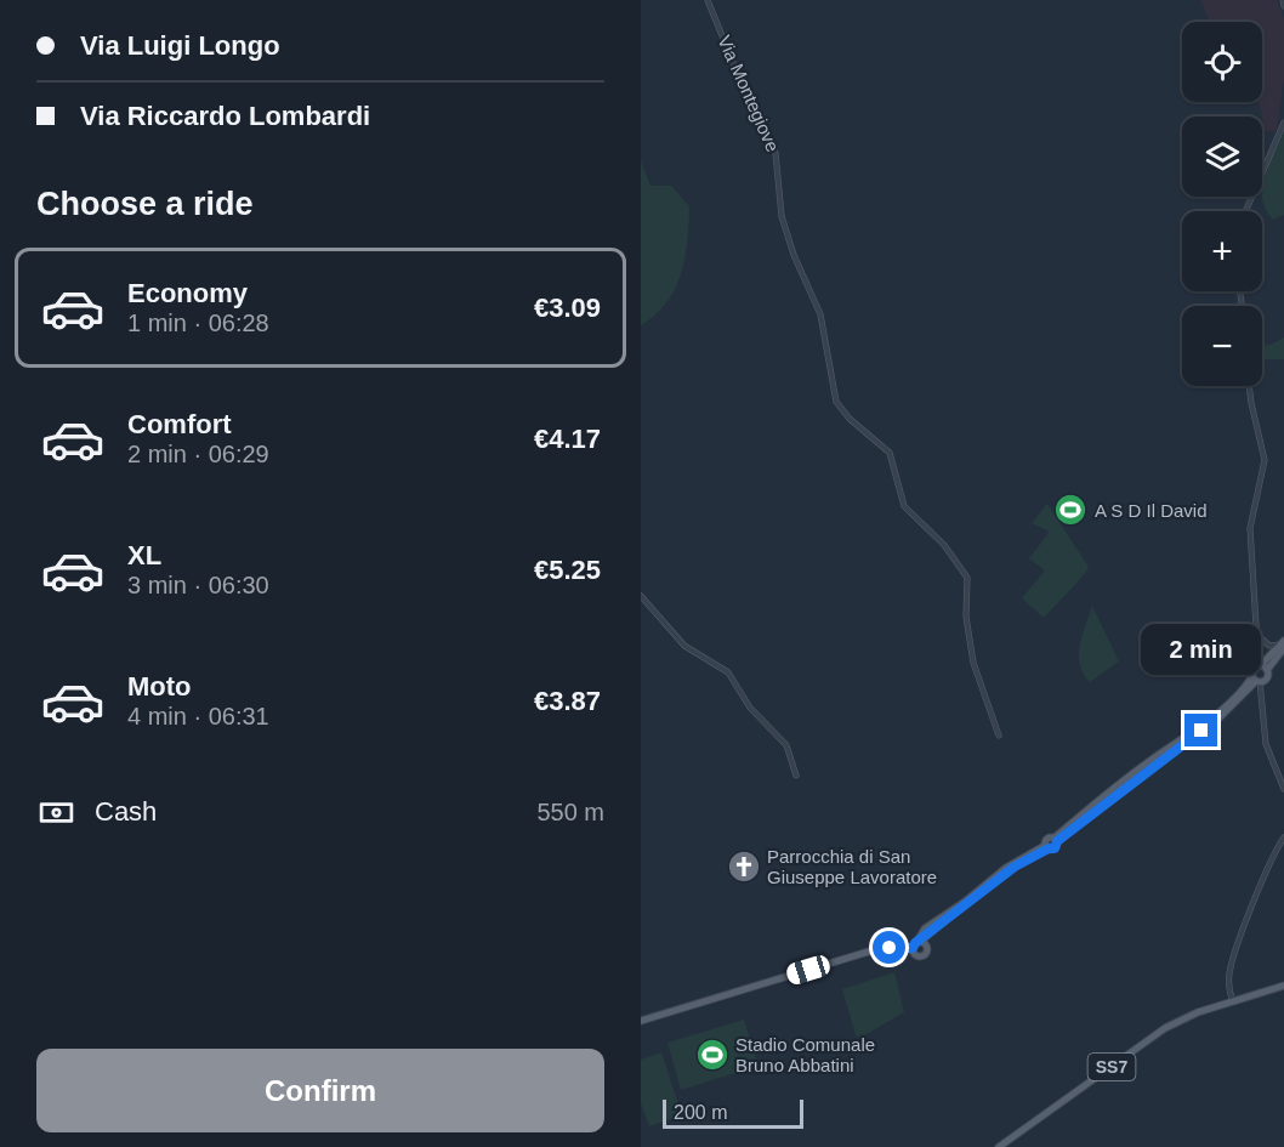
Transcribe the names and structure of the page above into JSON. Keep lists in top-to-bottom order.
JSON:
{
  "streets": {
    "main road": ["SS7"],
    "street": ["Via Montegiove"]
  },
  "places": {
    "sports": ["A S D Il David", "Stadio Comunale Bruno Abbatini"],
    "church": ["Parrocchia di San Giuseppe Lavoratore"]
  },
  "scale_bar": "200 m",
  "page": {
    "banner": ["Via Luigi Longo", "Via Riccardo Lombardi"],
    "map_buttons": ["+", "−"],
    "heading": "Choose a ride",
    "list": [
      {
        "name": "Economy",
        "note": "1 min · 06:28",
        "value": "€3.09"
      },
      {
        "name": "Comfort",
        "note": "2 min · 06:29",
        "value": "€4.17"
      },
      {
        "name": "XL",
        "note": "3 min · 06:30",
        "value": "€5.25"
      },
      {
        "name": "Moto",
        "note": "4 min · 06:31",
        "value": "€3.87"
      }
    ],
    "bubble": "2 min",
    "pay": ["Cash", "550 m"],
    "buttons": "Confirm",
    "scale": "200 m"
  }
}
